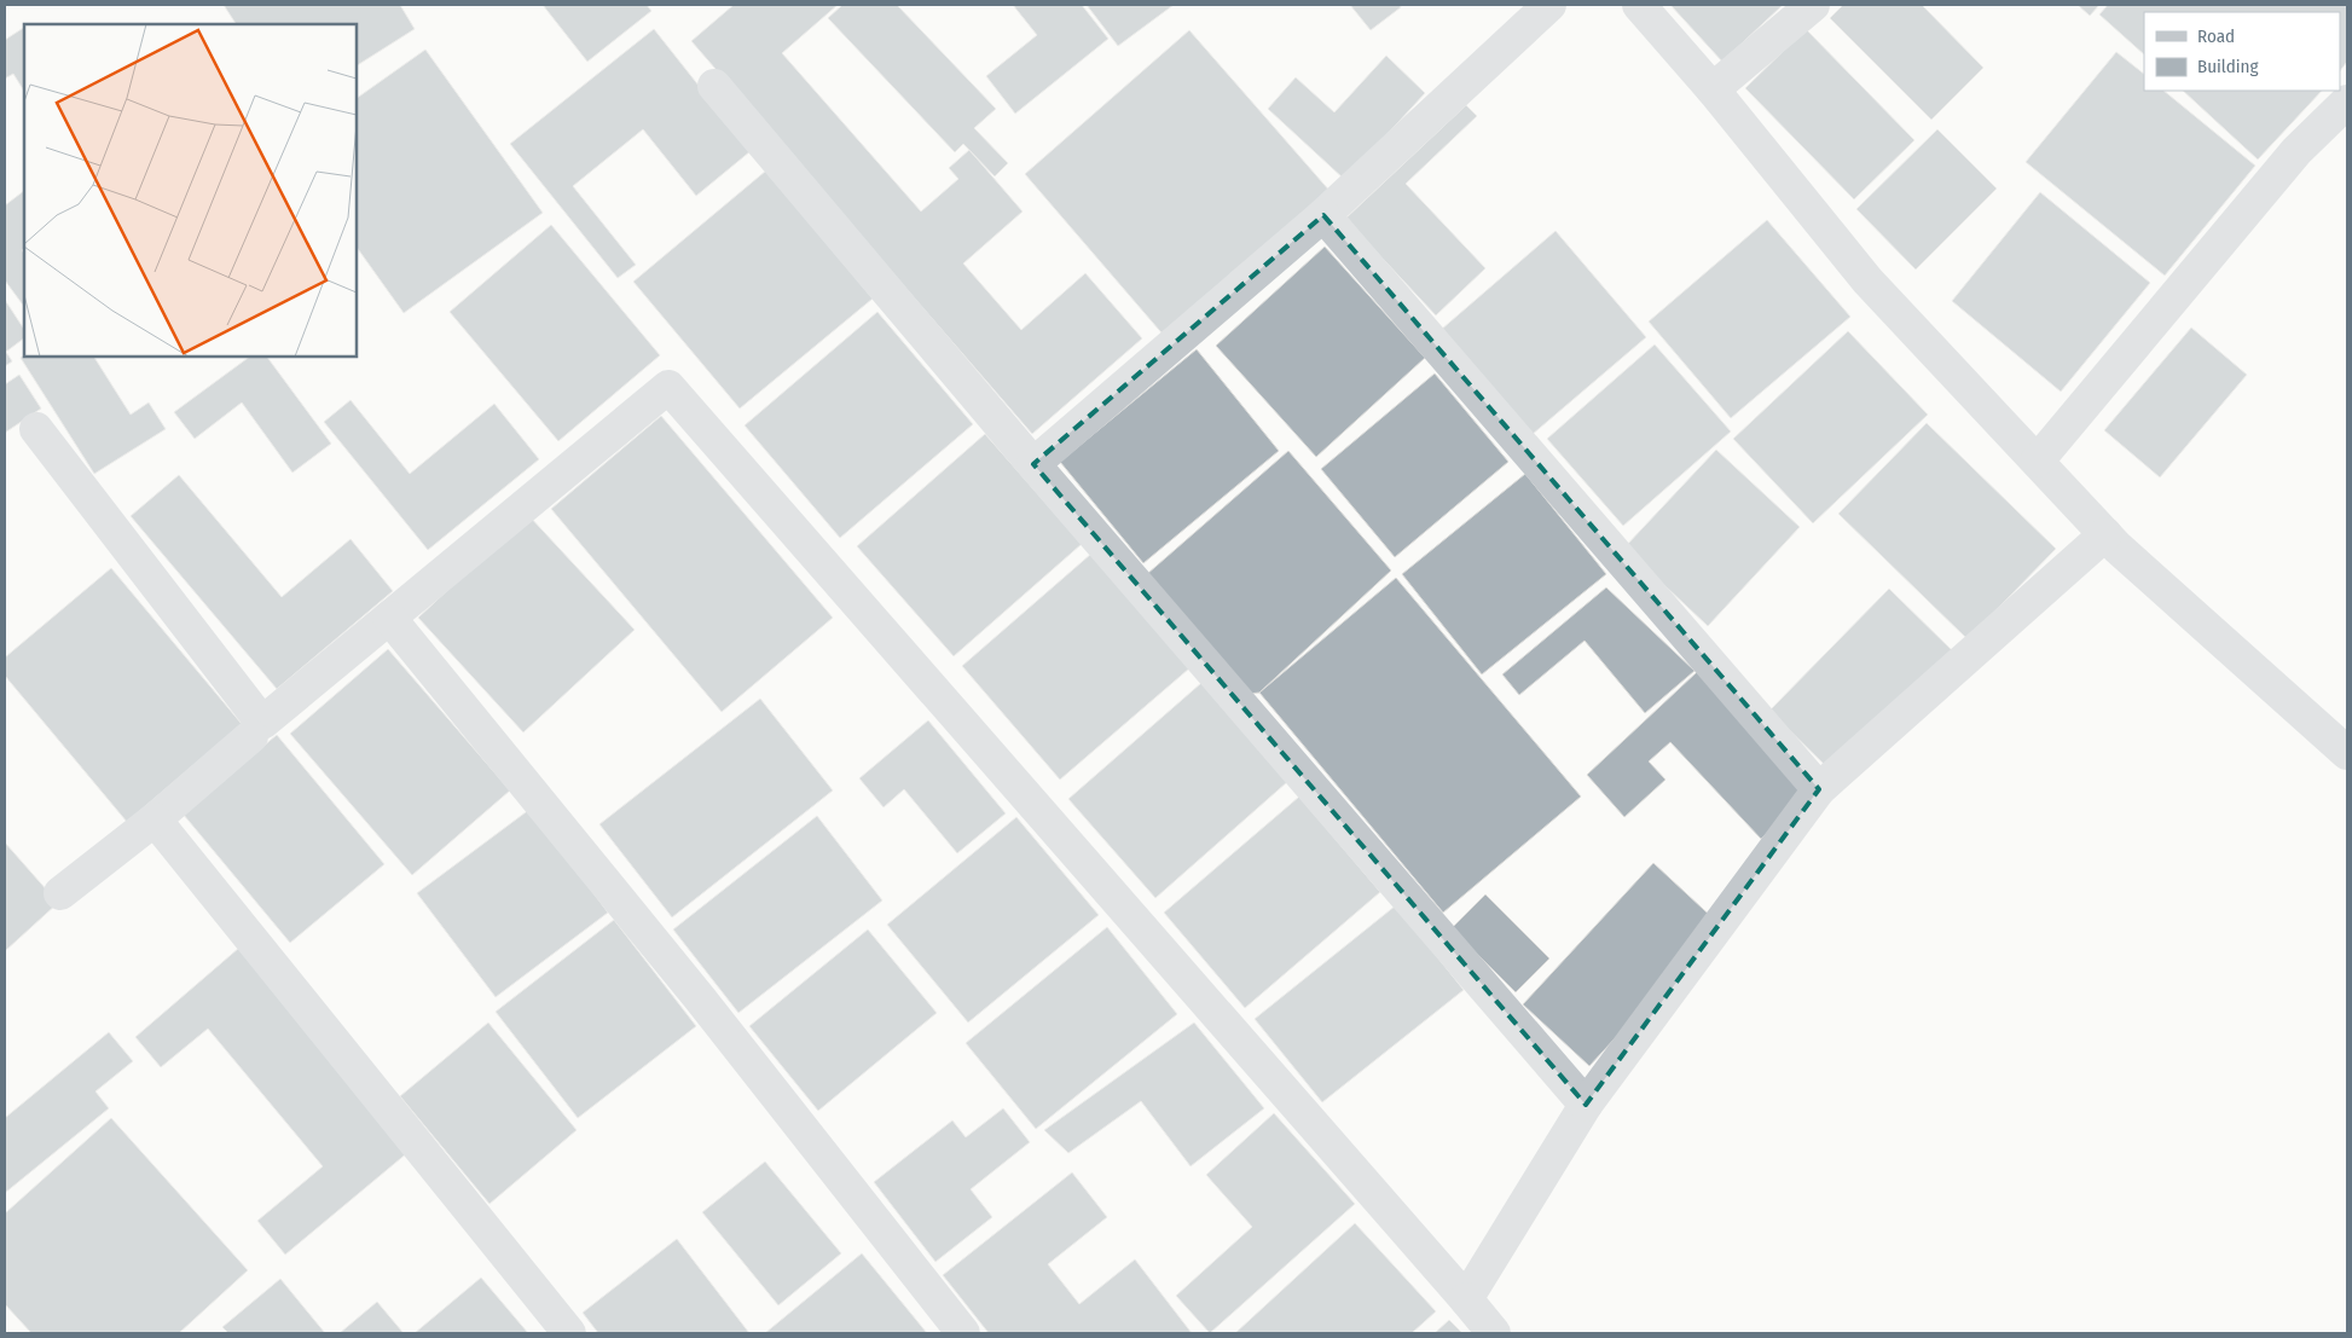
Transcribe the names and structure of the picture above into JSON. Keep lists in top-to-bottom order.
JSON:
{
  "legend": ["Road", "Building"]
}
